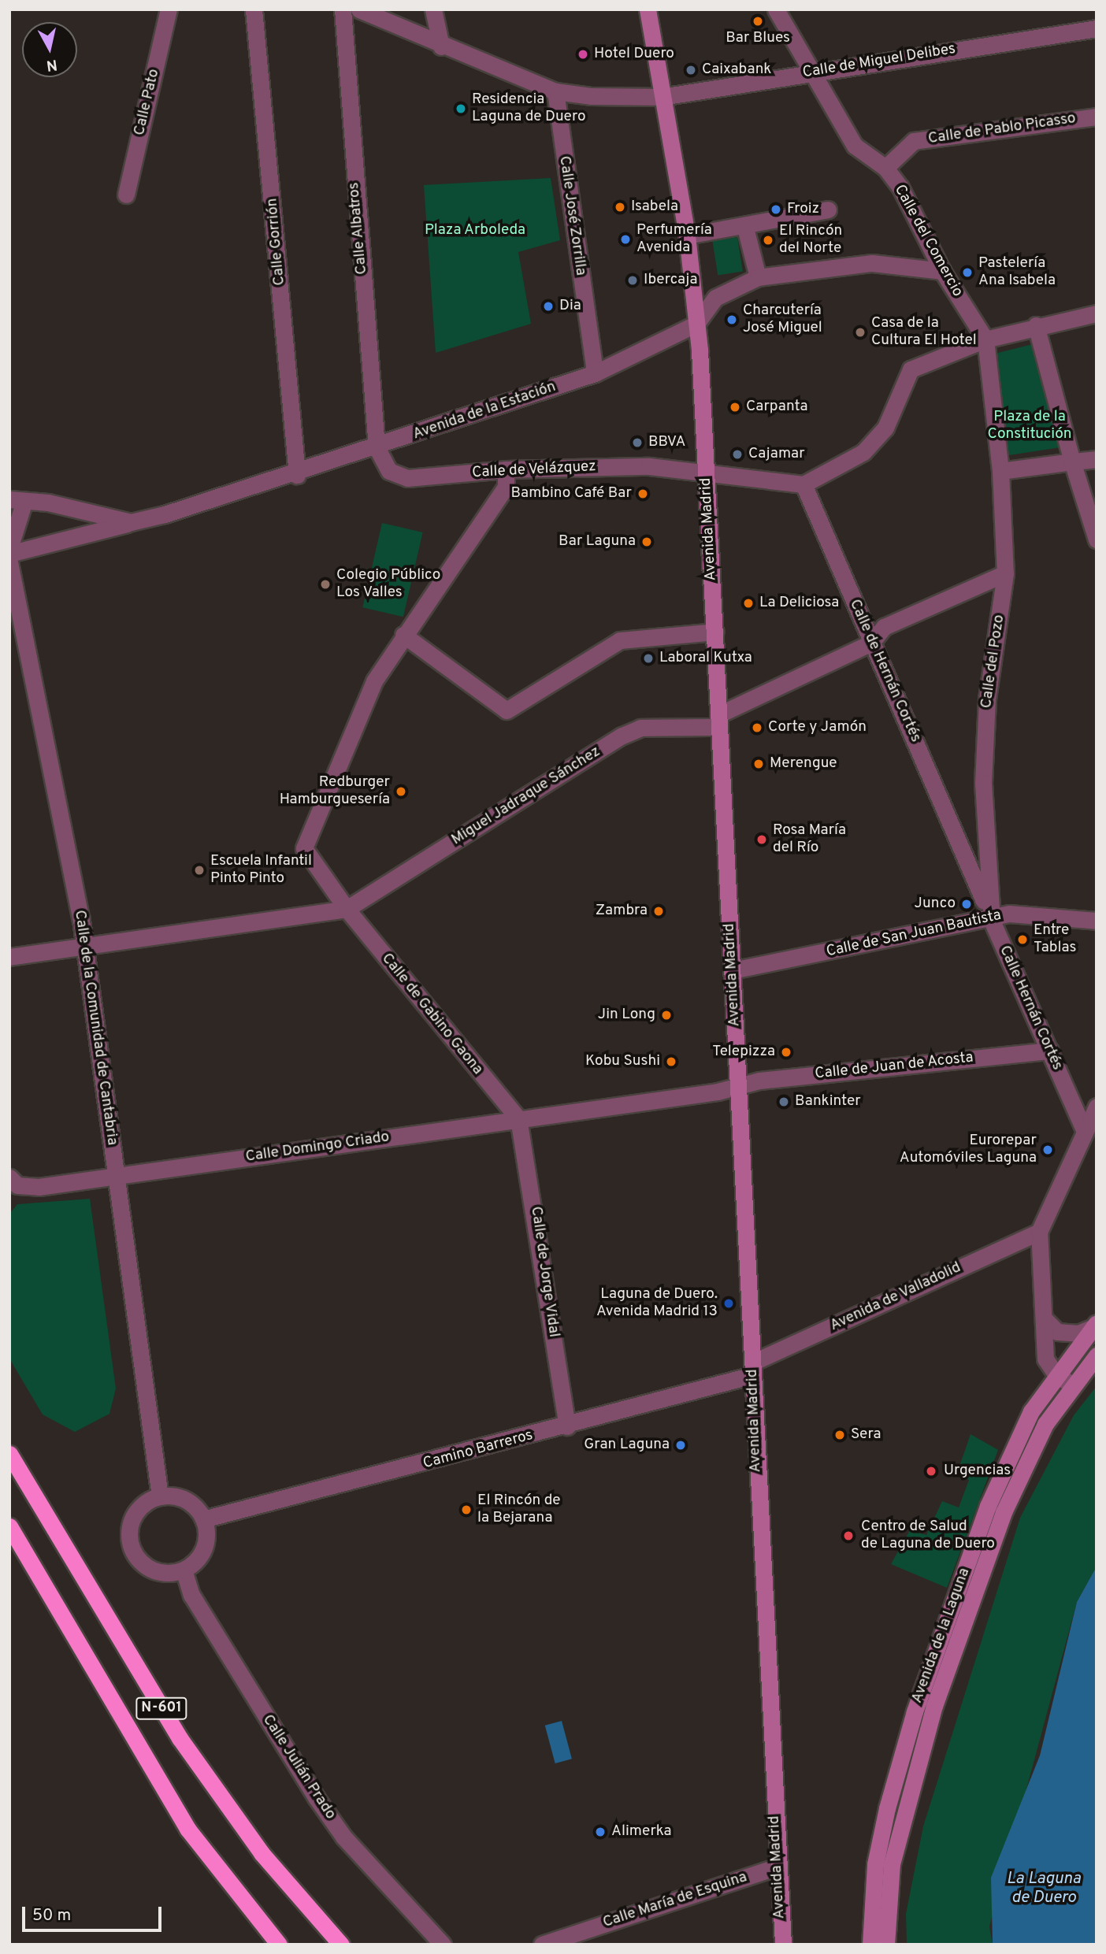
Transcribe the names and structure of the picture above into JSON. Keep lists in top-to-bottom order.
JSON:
{
  "streets": {
    "highway": ["N-601"],
    "main road": ["Avenida Madrid", "Avenida de la Laguna"],
    "street": [
      "Calle de Miguel Delibes",
      "Calle Pato",
      "Calle de Pablo Picasso",
      "Calle José Zorrilla",
      "Calle Albatros",
      "Calle del Comercio",
      "Calle Gorrión",
      "Avenida de la Estación",
      "Calle de Velázquez",
      "Calle del Pozo",
      "Calle de Hernán Cortés",
      "Miguel Jadraque Sánchez",
      "Calle de San Juan Bautista",
      "Calle Hernán Cortés",
      "Calle de Gabino Gaona",
      "Calle de la Comunidad de Cantabria",
      "Calle de Juan de Acosta",
      "Calle Domingo Criado",
      "Calle de Jorge Vidal",
      "Avenida de Valladolid",
      "Camino Barreros",
      "Calle Julián Prado",
      "Calle María de Esquina"
    ]
  },
  "crossings": [
    ["Calle de Miguel Delibes", "Calle José Zorrilla"],
    ["Calle de Miguel Delibes", "Calle del Comercio"],
    ["Calle de Miguel Delibes", "Avenida Madrid"],
    ["Calle de Pablo Picasso", "Calle del Comercio"],
    ["Calle José Zorrilla", "Avenida de la Estación"],
    ["Calle Albatros", "Avenida de la Estación"],
    ["Calle Albatros", "Calle de Velázquez"],
    ["Calle del Comercio", "Avenida de la Estación"],
    ["Calle Gorrión", "Avenida de la Estación"],
    ["Avenida de la Estación", "Calle de Velázquez"],
    ["Avenida de la Estación", "Avenida Madrid"],
    ["Calle de Velázquez", "Avenida Madrid"],
    ["Calle de Velázquez", "Calle de Hernán Cortés"],
    ["Calle de Velázquez", "Calle de Gabino Gaona"],
    ["Avenida Madrid", "Miguel Jadraque Sánchez"],
    ["Avenida Madrid", "Calle de San Juan Bautista"],
    ["Avenida Madrid", "Calle de Juan de Acosta"],
    ["Avenida Madrid", "Avenida de Valladolid"],
    ["Avenida Madrid", "Camino Barreros"],
    ["Avenida Madrid", "Calle María de Esquina"],
    ["Calle del Pozo", "Calle Hernán Cortés"],
    ["Calle de Hernán Cortés", "Calle de San Juan Bautista"],
    ["Calle de Hernán Cortés", "Calle Hernán Cortés"],
    ["Miguel Jadraque Sánchez", "Calle de Gabino Gaona"],
    ["Calle de San Juan Bautista", "Calle Hernán Cortés"],
    ["Calle Hernán Cortés", "Calle de Juan de Acosta"],
    ["Calle de Gabino Gaona", "Calle de Juan de Acosta"],
    ["Calle de Gabino Gaona", "Calle Domingo Criado"],
    ["Calle de Gabino Gaona", "Calle de Jorge Vidal"],
    ["Calle de la Comunidad de Cantabria", "Calle Domingo Criado"],
    ["Calle de la Comunidad de Cantabria", "Camino Barreros"],
    ["Calle de la Comunidad de Cantabria", "Calle Julián Prado"],
    ["Calle de Juan de Acosta", "Calle Domingo Criado"],
    ["Calle de Juan de Acosta", "Calle de Jorge Vidal"],
    ["Calle Domingo Criado", "Calle de Jorge Vidal"],
    ["Calle de Jorge Vidal", "Camino Barreros"],
    ["Avenida de Valladolid", "Camino Barreros"],
    ["Camino Barreros", "Calle Julián Prado"]
  ],
  "water": ["La Laguna de Duero"],
  "parks": ["Plaza Arboleda", "Plaza de la Constitución"],
  "places": [
    "Bar Blues",
    "Hotel Duero",
    "Caixabank",
    "Residencia Laguna de Duero",
    "Isabela",
    "Froiz",
    "Perfumería Avenida",
    "El Rincón del Norte",
    "Pastelería Ana Isabela",
    "Ibercaja",
    "Dia",
    "Charcutería José Miguel",
    "Casa de la Cultura El Hotel",
    "Carpanta",
    "BBVA",
    "Cajamar",
    "Bambino Café Bar",
    "Bar Laguna",
    "Colegio Público Los Valles",
    "La Deliciosa",
    "Laboral Kutxa",
    "Corte y Jamón",
    "Merengue",
    "Redburger Hamburguesería",
    "Rosa María del Río",
    "Escuela Infantil Pinto Pinto",
    "Junco",
    "Zambra",
    "Entre Tablas",
    "Jin Long",
    "Telepizza",
    "Kobu Sushi",
    "Bankinter",
    "Eurorepar Automóviles Laguna",
    "Laguna de Duero. Avenida Madrid 13",
    "Sera",
    "Gran Laguna",
    "Urgencias",
    "El Rincón de la Bejarana",
    "Centro de Salud de Laguna de Duero",
    "Alimerka"
  ],
  "scale_bar": "50 m",
  "north": "bottom"
}
